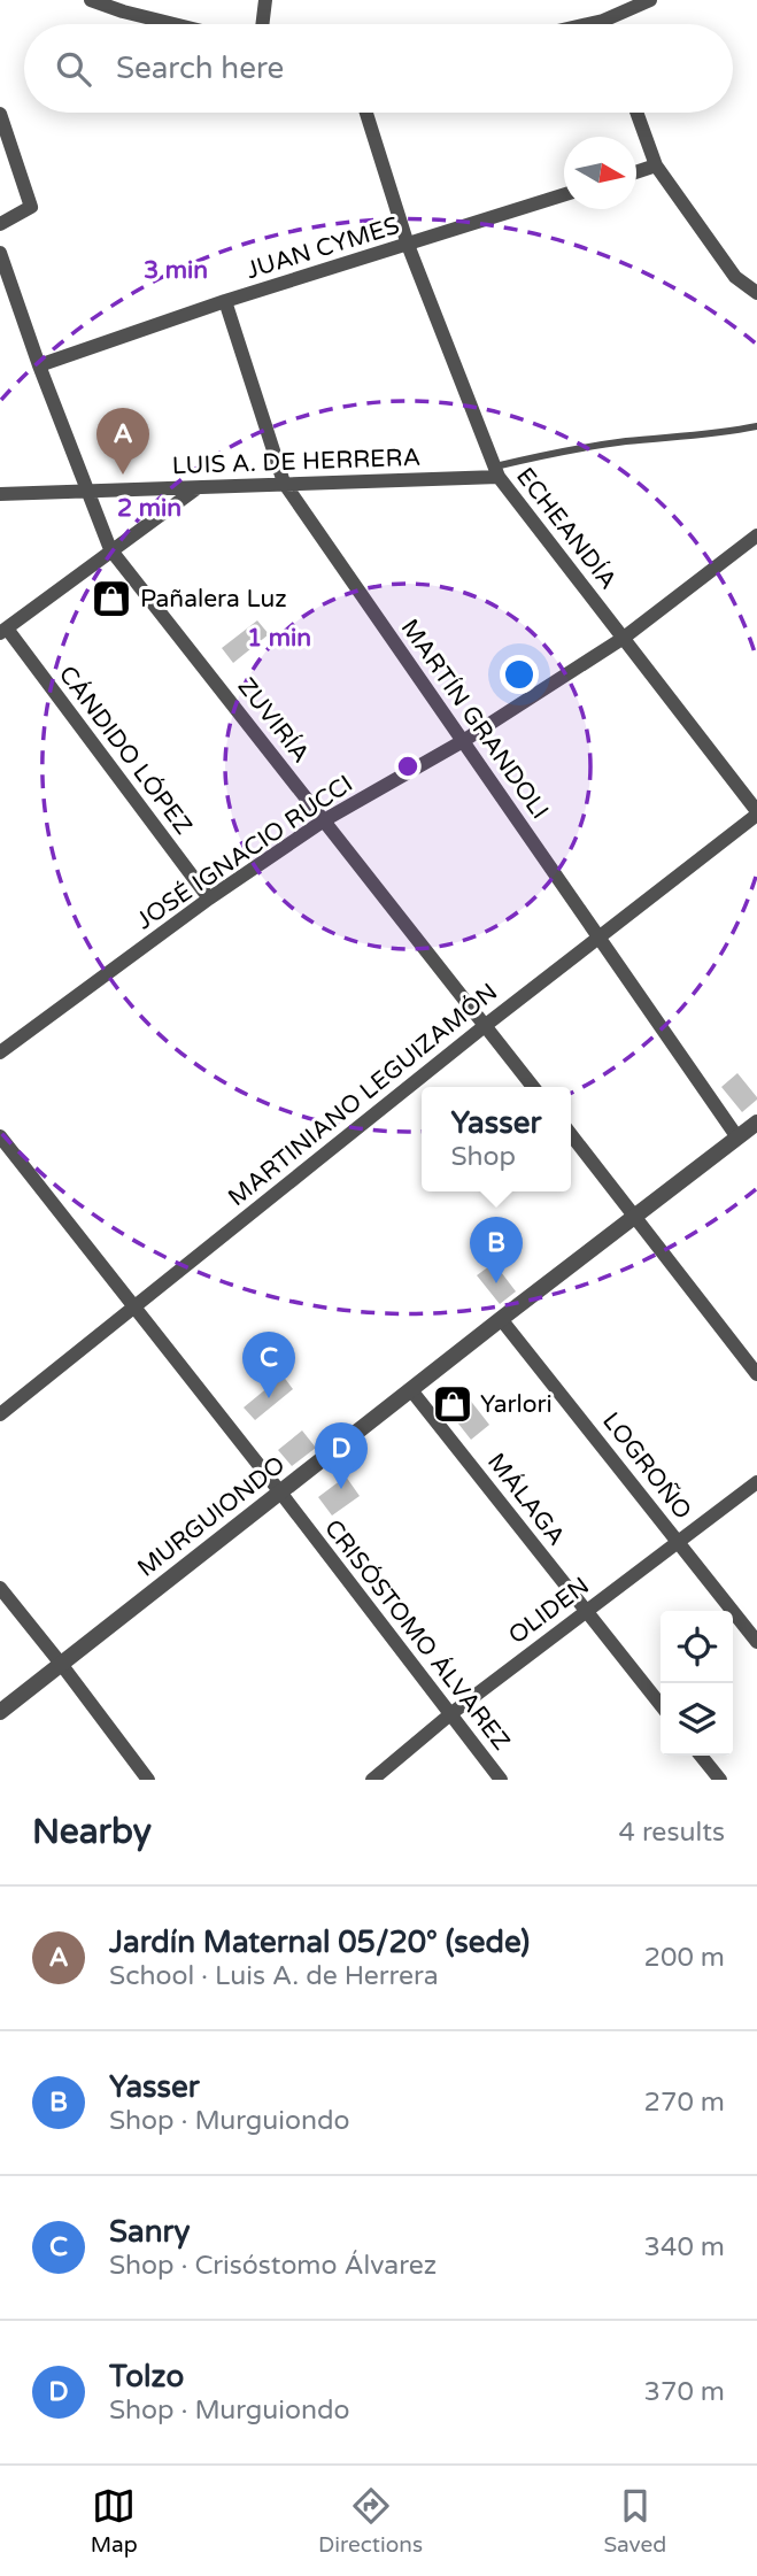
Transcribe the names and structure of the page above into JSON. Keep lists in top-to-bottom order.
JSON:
{
  "streets": {
    "street": [
      "JUAN CYMES",
      "LUIS A. DE HERRERA",
      "ECHEANDÍA",
      "MARTÍN GRANDOLI",
      "ZUVIRÍA",
      "CÁNDIDO LÓPEZ",
      "JOSÉ IGNACIO RUCCI",
      "MARTINIANO LEGUIZAMÓN",
      "LOGROÑO",
      "MÁLAGA",
      "MURGUIONDO",
      "OLIDEN",
      "CRISÓSTOMO ÁLVAREZ"
    ]
  },
  "crossings": [
    ["JUAN CYMES", "ECHEANDÍA"],
    ["JUAN CYMES", "MARTÍN GRANDOLI"],
    ["JUAN CYMES", "ZUVIRÍA"],
    ["LUIS A. DE HERRERA", "ECHEANDÍA"],
    ["LUIS A. DE HERRERA", "MARTÍN GRANDOLI"],
    ["LUIS A. DE HERRERA", "ZUVIRÍA"],
    ["ECHEANDÍA", "JOSÉ IGNACIO RUCCI"],
    ["ECHEANDÍA", "MARTINIANO LEGUIZAMÓN"],
    ["MARTÍN GRANDOLI", "JOSÉ IGNACIO RUCCI"],
    ["MARTÍN GRANDOLI", "MARTINIANO LEGUIZAMÓN"],
    ["MARTÍN GRANDOLI", "MURGUIONDO"],
    ["ZUVIRÍA", "JOSÉ IGNACIO RUCCI"],
    ["ZUVIRÍA", "MARTINIANO LEGUIZAMÓN"],
    ["CÁNDIDO LÓPEZ", "JOSÉ IGNACIO RUCCI"],
    ["MARTINIANO LEGUIZAMÓN", "CRISÓSTOMO ÁLVAREZ"],
    ["LOGROÑO", "MURGUIONDO"],
    ["LOGROÑO", "OLIDEN"],
    ["MÁLAGA", "MURGUIONDO"],
    ["MÁLAGA", "OLIDEN"],
    ["MURGUIONDO", "CRISÓSTOMO ÁLVAREZ"],
    ["OLIDEN", "CRISÓSTOMO ÁLVAREZ"]
  ],
  "places": {
    "shop": ["Pañalera Luz", "Yarlori"]
  },
  "north": "right",
  "page": {
    "search": "Search here",
    "pins": [
      "A",
      "B",
      "C",
      "D"
    ],
    "popup": ["Yasser", "Shop"],
    "heading": ["Nearby", "4 results"],
    "list": [
      {
        "mark": "A",
        "name": "Jardín Maternal 05/20° (sede)",
        "note": "School · Luis A. de Herrera",
        "value": "200 m"
      },
      {
        "mark": "B",
        "name": "Yasser",
        "note": "Shop · Murguiondo",
        "value": "270 m"
      },
      {
        "mark": "C",
        "name": "Sanry",
        "note": "Shop · Crisóstomo Álvarez",
        "value": "340 m"
      },
      {
        "mark": "D",
        "name": "Tolzo",
        "note": "Shop · Murguiondo",
        "value": "370 m"
      }
    ],
    "nav": ["Map", "Directions", "Saved"]
  },
  "rings": ["3 min", "2 min", "1 min"]
}
